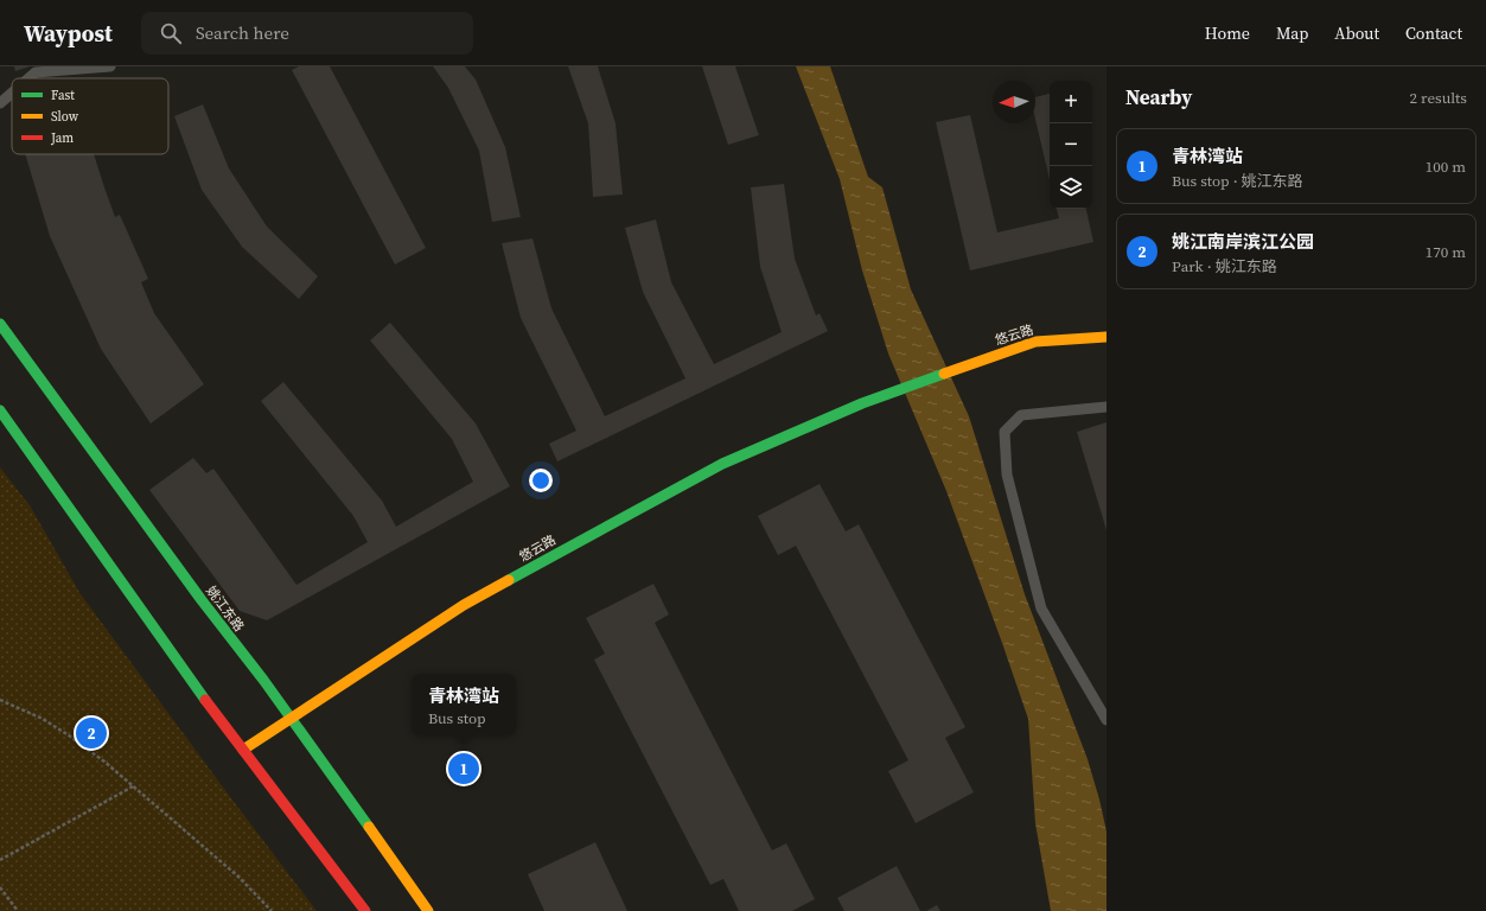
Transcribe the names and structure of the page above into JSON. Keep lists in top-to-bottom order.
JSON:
{
  "streets": {
    "main road": ["悠云路", "姚江东路"]
  },
  "crossings": [
    ["悠云路", "姚江东路"]
  ],
  "legend": ["Fast", "Slow", "Jam"],
  "north": "left",
  "page": {
    "header": "Waypost",
    "search": "Search here",
    "nav": [
      "Home",
      "Map",
      "About",
      "Contact"
    ],
    "heading": ["Nearby", "2 results"],
    "map_buttons": ["+", "−"],
    "list": [
      {
        "mark": "1",
        "name": "青林湾站",
        "note": "Bus stop · 姚江东路",
        "value": "100 m"
      },
      {
        "mark": "2",
        "name": "姚江南岸滨江公园",
        "note": "Park · 姚江东路",
        "value": "170 m"
      }
    ],
    "popup": ["青林湾站", "Bus stop"],
    "pins": ["2", "1"]
  }
}
